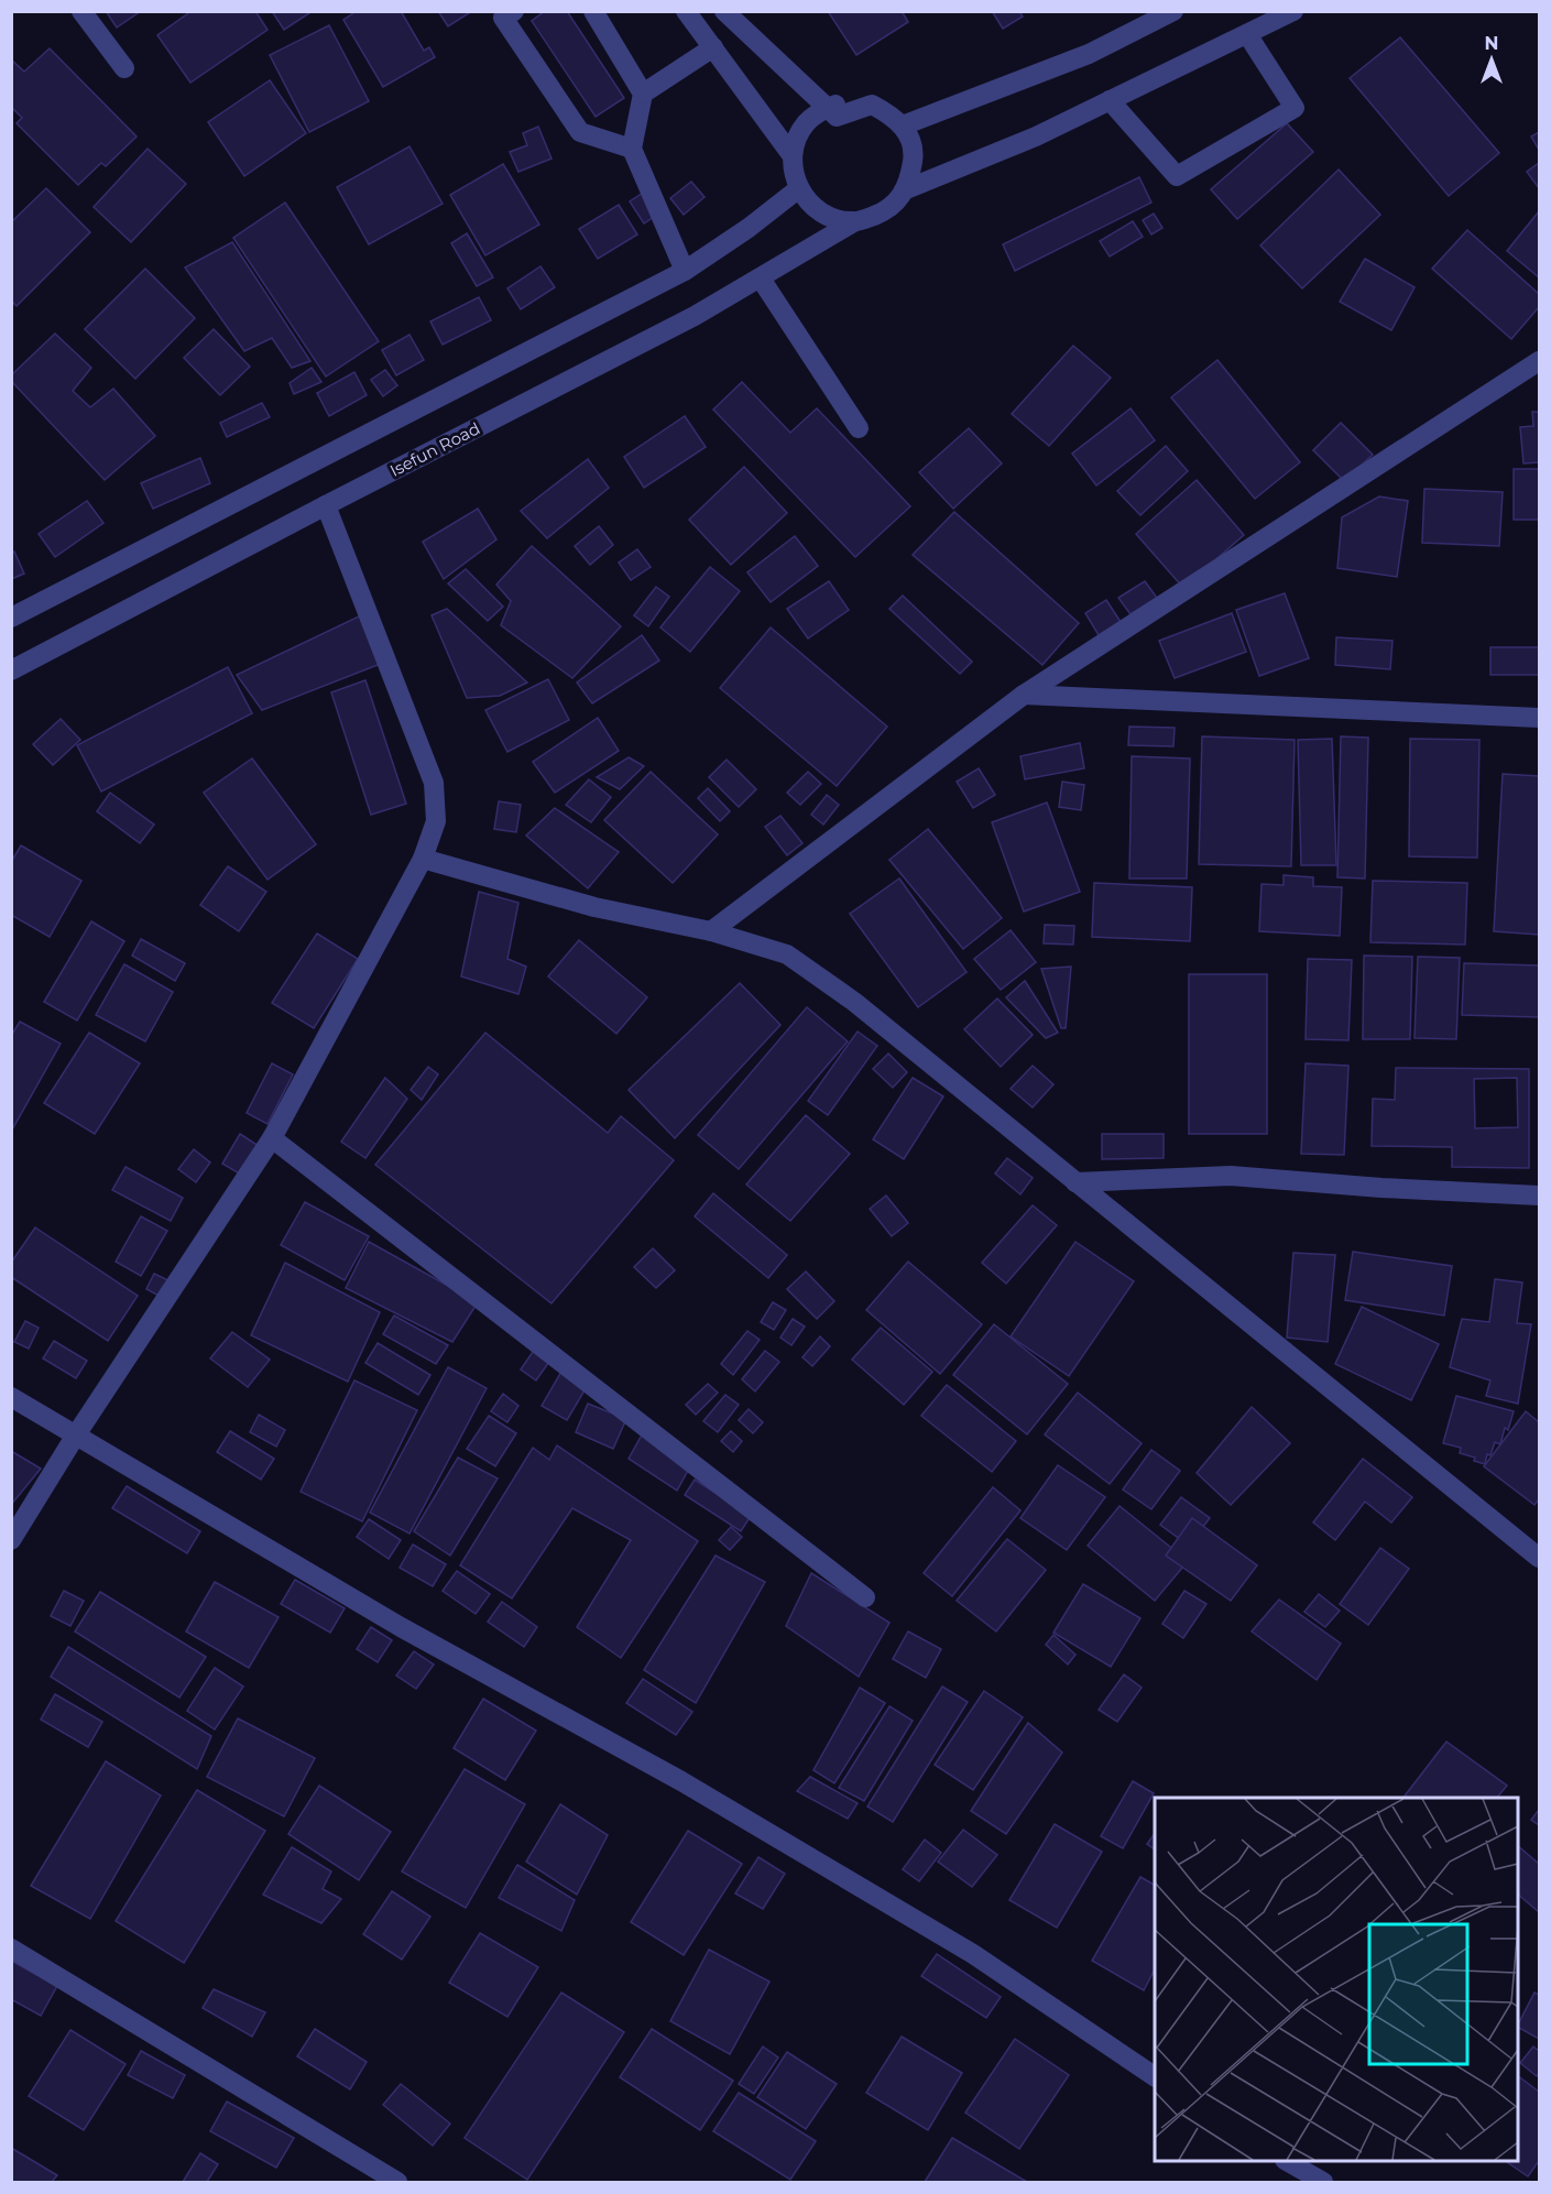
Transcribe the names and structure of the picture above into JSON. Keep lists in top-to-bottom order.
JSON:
{
  "streets": {
    "street": ["Isefun Road"]
  },
  "north": "top"
}
